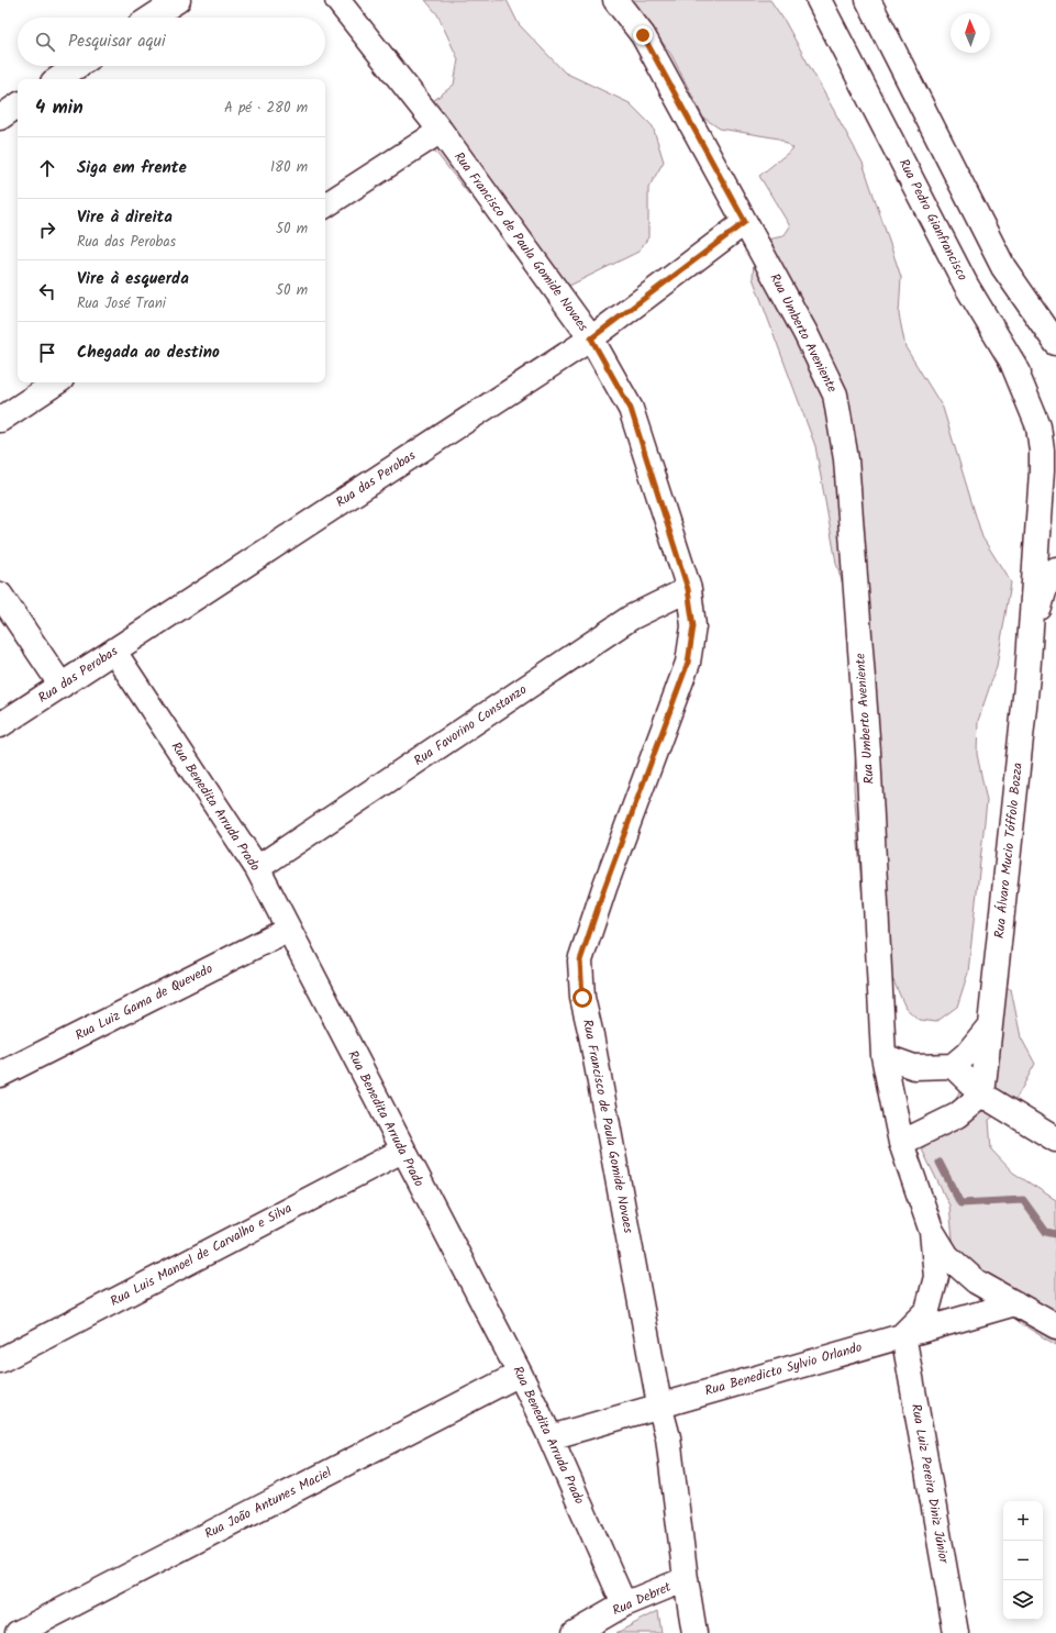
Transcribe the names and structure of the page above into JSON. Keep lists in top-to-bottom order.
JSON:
{
  "streets": {
    "street": [
      "Rua Pedro Gianfrancisco",
      "Rua Francisco de Paula Gomide Novaes",
      "Rua Umberto Aveniente",
      "Rua das Perobas",
      "Rua Favorino Constanzo",
      "Rua Benedita Arruda Prado",
      "Rua Álvaro Mucio Tóffolo Bozza",
      "Rua Luiz Gama de Quevedo",
      "Rua Luis Manoel de Carvalho e Silva",
      "Rua Benedicto Sylvio Orlando",
      "Rua Luiz Pereira Diniz Júnior",
      "Rua João Antunes Maciel",
      "Rua Debret"
    ]
  },
  "crossings": [
    ["Rua Pedro Gianfrancisco", "Rua Álvaro Mucio Tóffolo Bozza"],
    ["Rua Francisco de Paula Gomide Novaes", "Rua das Perobas"],
    ["Rua Francisco de Paula Gomide Novaes", "Rua Favorino Constanzo"],
    ["Rua Francisco de Paula Gomide Novaes", "Rua Benedicto Sylvio Orlando"],
    ["Rua Francisco de Paula Gomide Novaes", "Rua Debret"],
    ["Rua Umberto Aveniente", "Rua das Perobas"],
    ["Rua Umberto Aveniente", "Rua Benedicto Sylvio Orlando"],
    ["Rua Umberto Aveniente", "Rua Luiz Pereira Diniz Júnior"],
    ["Rua das Perobas", "Rua Benedita Arruda Prado"],
    ["Rua Favorino Constanzo", "Rua Benedita Arruda Prado"],
    ["Rua Benedita Arruda Prado", "Rua Luiz Gama de Quevedo"],
    ["Rua Benedita Arruda Prado", "Rua Luis Manoel de Carvalho e Silva"],
    ["Rua Benedita Arruda Prado", "Rua Benedicto Sylvio Orlando"],
    ["Rua Benedita Arruda Prado", "Rua João Antunes Maciel"],
    ["Rua Benedita Arruda Prado", "Rua Debret"],
    ["Rua Benedicto Sylvio Orlando", "Rua Luiz Pereira Diniz Júnior"]
  ],
  "north": "top",
  "page": {
    "search": "Pesquisar aqui",
    "heading": ["4 min", "A pé · 280 m"],
    "list": [
      ["Siga em frente", "180 m"],
      ["Vire à direita", "Rua das Perobas", "50 m"],
      ["Vire à esquerda", "Rua José Trani", "50 m"],
      "Chegada ao destino"
    ],
    "map_buttons": ["+", "−"]
  }
}
